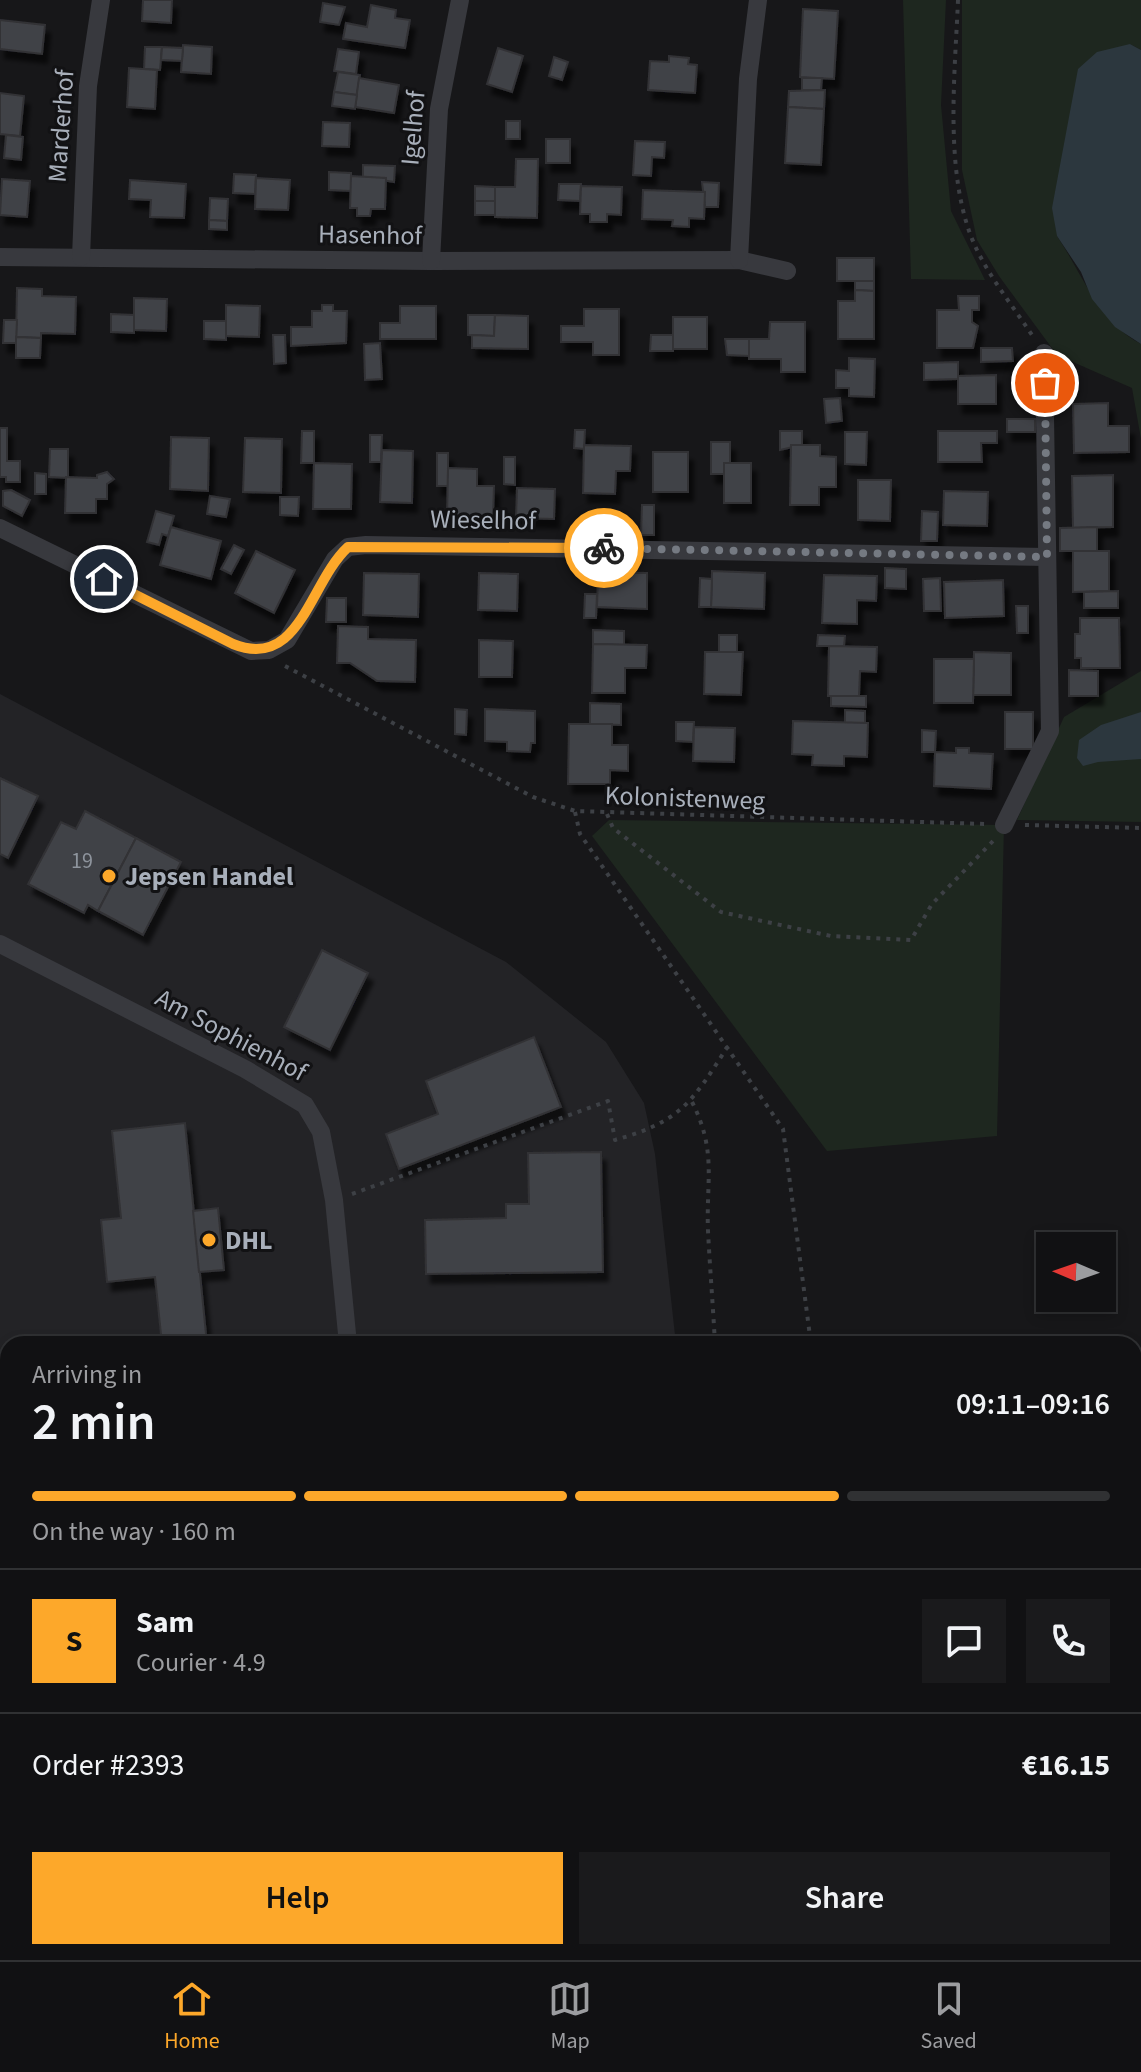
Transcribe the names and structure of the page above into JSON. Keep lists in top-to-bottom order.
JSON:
{
  "streets": {
    "street": [
      "Marderhof",
      "Igelhof",
      "Hasenhof",
      "Wieselhof",
      "Am Sophienhof"
    ],
    "path": ["Kolonistenweg"]
  },
  "crossings": [
    ["Marderhof", "Hasenhof"],
    ["Igelhof", "Hasenhof"],
    ["Wieselhof", "Kolonistenweg"]
  ],
  "places": ["Jepsen Handel", "DHL"],
  "house_numbers": ["19"],
  "north": "left",
  "page": {
    "heading": ["2 min", "Arriving in", "09:11–09:16"],
    "panel": [
      "Sam",
      "Courier · 4.9",
      "Order #2393",
      "€16.15"
    ],
    "bar": "On the way · 160 m",
    "round": "S",
    "buttons": ["Help", "Share"],
    "tabs": ["Home", "Map", "Saved"]
  }
}
